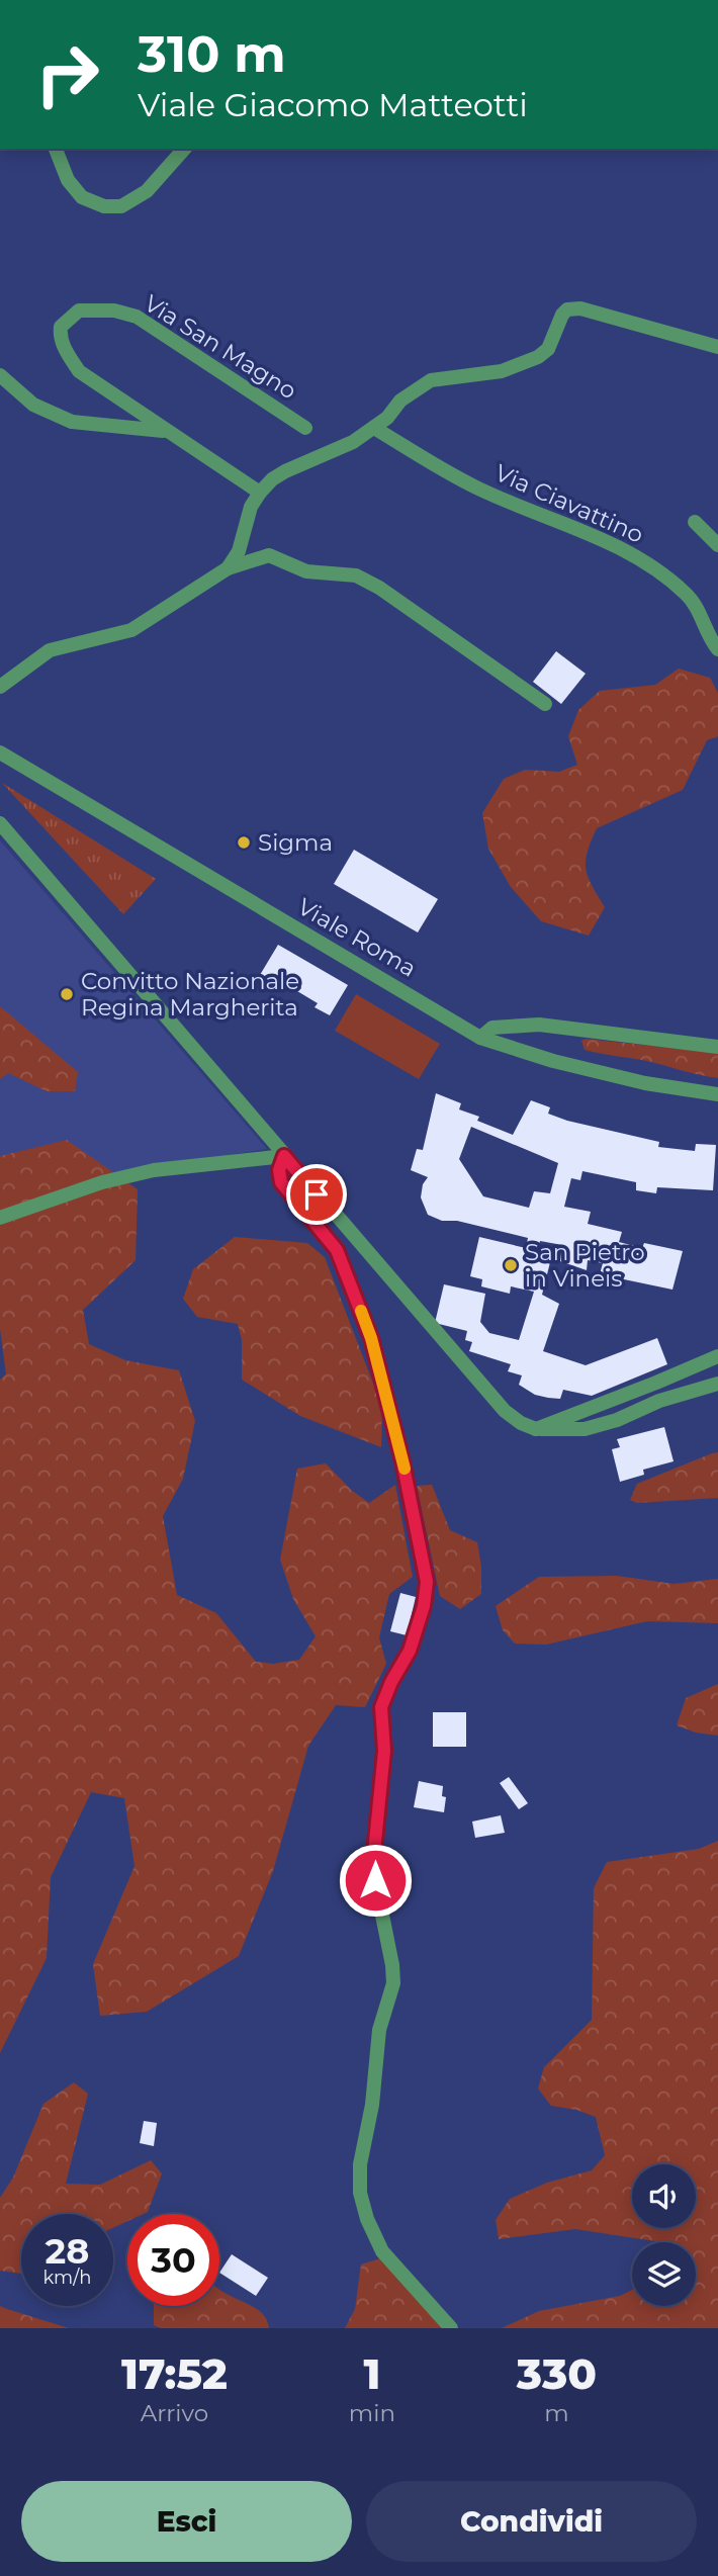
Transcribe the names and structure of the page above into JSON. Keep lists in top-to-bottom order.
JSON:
{
  "streets": {
    "street": ["Via San Magno", "Via Ciavattino", "Viale Roma"]
  },
  "places": ["Sigma", "Convitto Nazionale Regina Margherita", "San Pietro in Vineis"],
  "page": {
    "turn": ["310 m", "Viale Giacomo Matteotti"],
    "speed": "28 km/h",
    "limit": "30",
    "eta": [
      "17:52",
      "Arrivo",
      "1",
      "min",
      "330",
      "m"
    ],
    "buttons": ["Esci", "Condividi"]
  }
}
